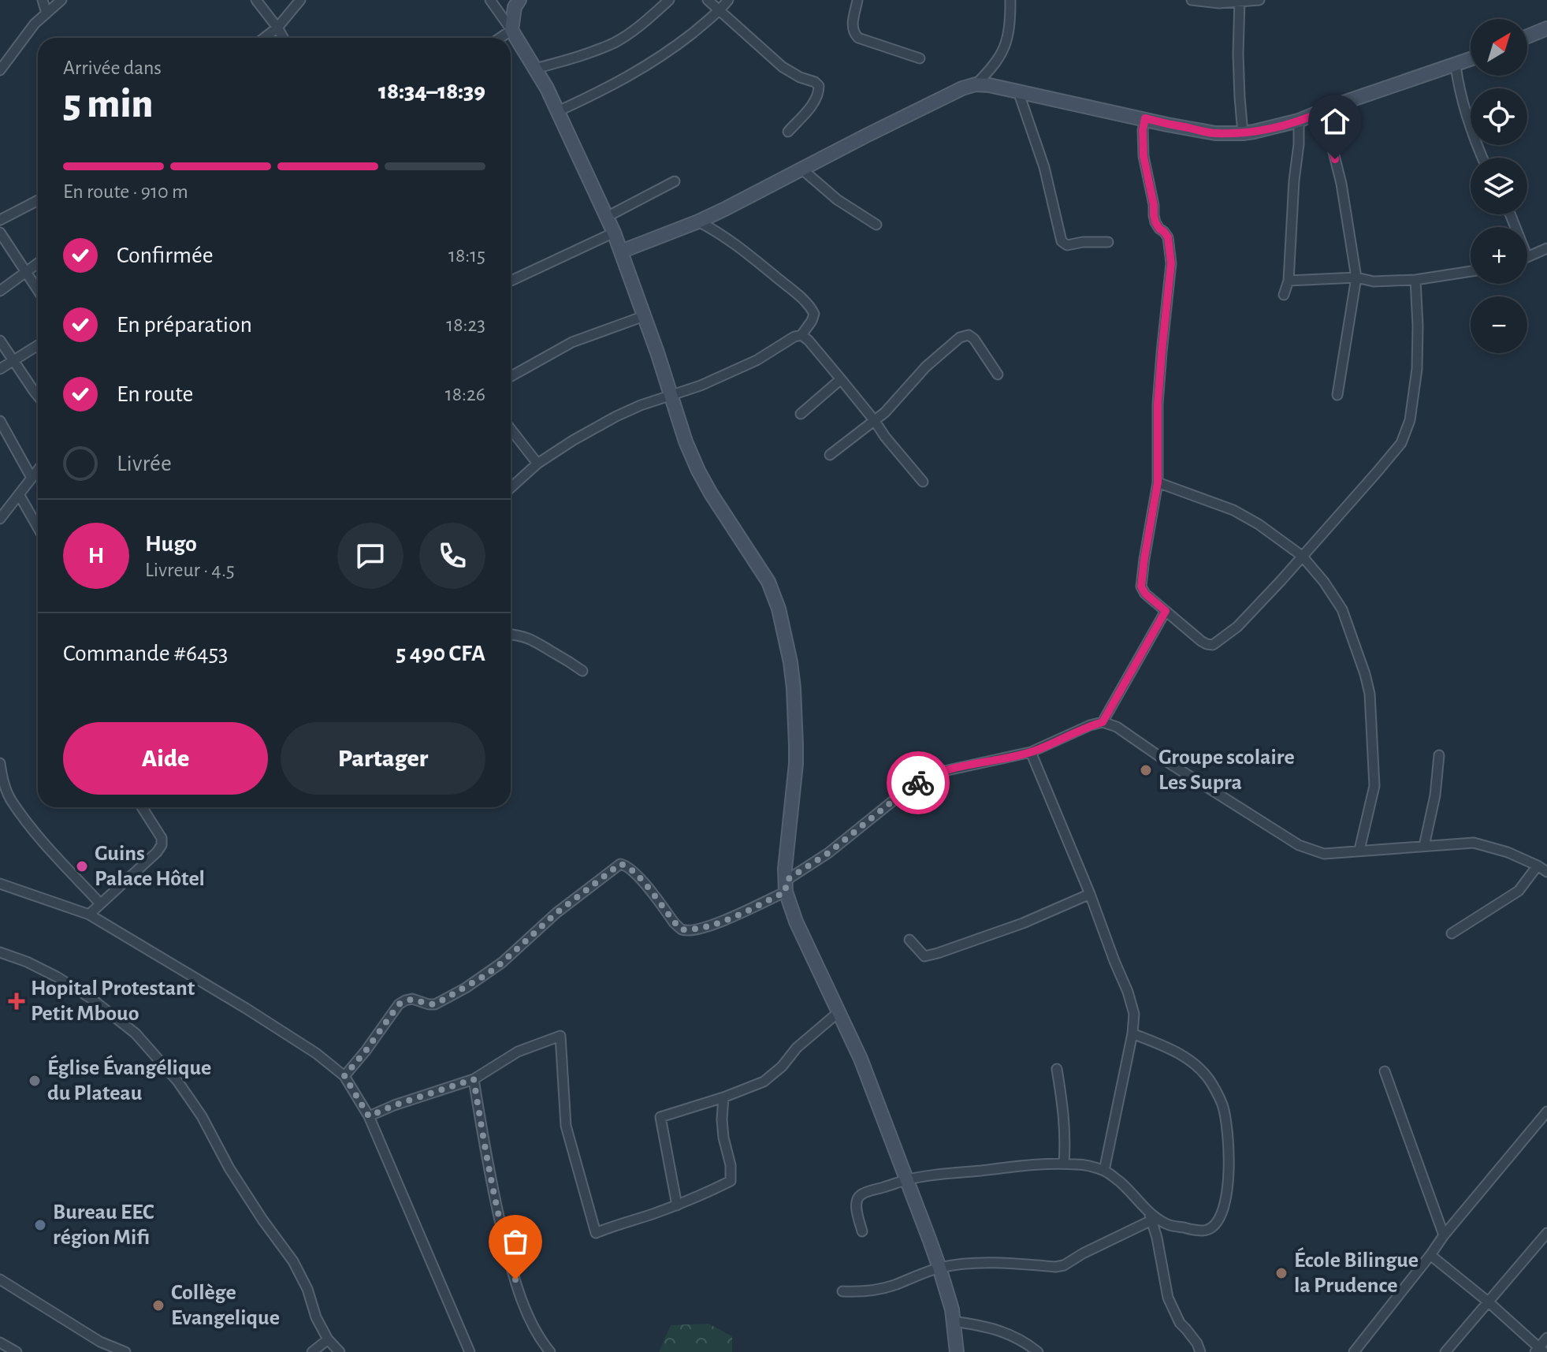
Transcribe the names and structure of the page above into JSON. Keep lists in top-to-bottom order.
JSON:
{
  "places": {
    "other": [
      "Groupe scolaire Les Supra",
      "Guins Palace Hôtel",
      "Église Évangélique du Plateau",
      "Bureau EEC région Mifi",
      "École Bilingue la Prudence",
      "Collège Evangelique"
    ],
    "health": ["Hopital Protestant Petit Mbouo"]
  },
  "north": "top right",
  "page": {
    "map_buttons": ["+", "−"],
    "heading": ["5 min", "Arrivée dans", "18:34–18:39"],
    "panel": [
      "Hugo",
      "Livreur · 4.5",
      "Commande #6453",
      "5 490 CFA"
    ],
    "bar": "En route · 910 m",
    "list": [
      ["Confirmée", "18:15"],
      ["En préparation", "18:23"],
      ["En route", "18:26"],
      "Livrée"
    ],
    "round": "H",
    "buttons": ["Aide", "Partager"]
  }
}
